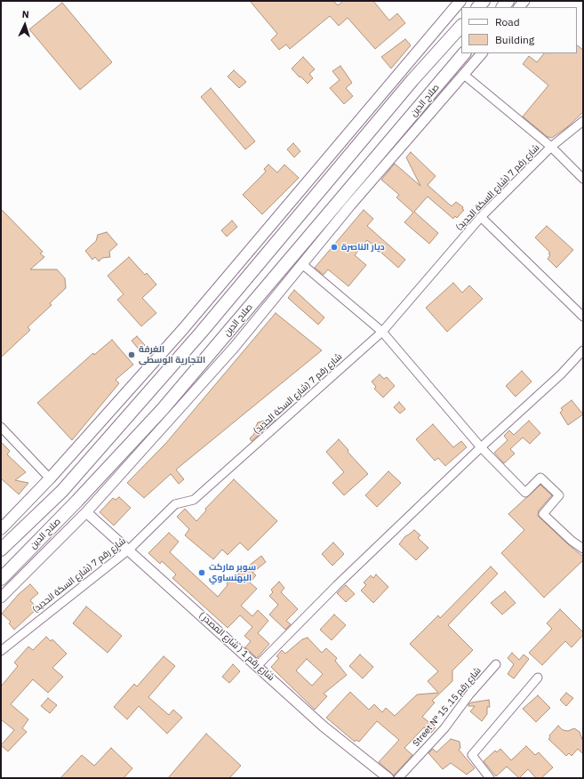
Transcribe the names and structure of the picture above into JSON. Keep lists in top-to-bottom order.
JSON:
{
  "streets": {
    "highway": ["صلاح الدين"],
    "street": ["شارع رقم 7 (شارع السكة الحديد)", "شارع رقم 1 ( شارع المصدر )", "Street N° 15 .شارع رقم 15"]
  },
  "crossings": [
    ["شارع رقم 7 (شارع السكة الحديد)", "شارع رقم 1 ( شارع المصدر )"]
  ],
  "places": ["ديار الناصرة", "الغرفة التجارية الوسطى", "سوبر ماركت البهنساوي"],
  "legend": ["Road", "Building"],
  "north": "top"
}
